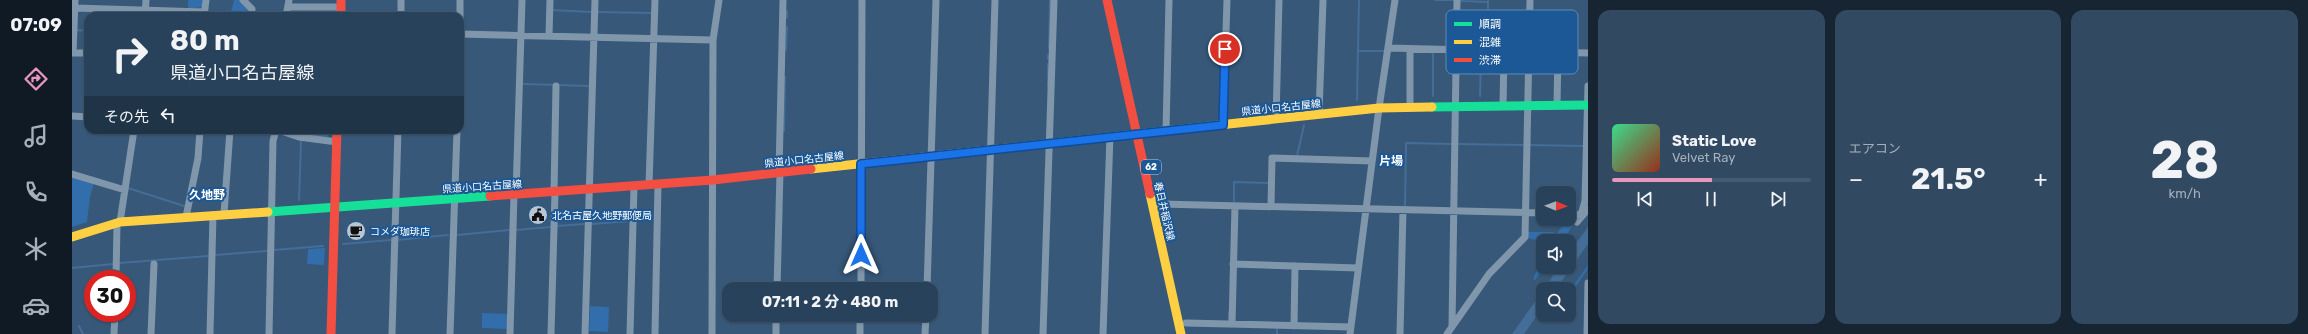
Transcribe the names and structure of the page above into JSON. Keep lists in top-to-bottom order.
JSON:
{
  "streets": {
    "main road": ["県道小口名古屋線", "62", "春日井稲沢線"]
  },
  "crossings": [
    ["県道小口名古屋線", "春日井稲沢線"]
  ],
  "districts": ["片場", "久地野"],
  "places": {
    "public building": ["北名古屋久地野郵便局"],
    "cafe": ["コメダ珈琲店"]
  },
  "legend": ["順調", "混雑", "渋滞"],
  "north": "right",
  "page": {
    "tabs": "07:09",
    "tile": [
      "エアコン",
      ["28", "km/h"]
    ],
    "turn": ["80 m", "県道小口名古屋線"],
    "then": "その先",
    "song": ["Static Love", "Velvet Ray"],
    "heat": ["−", "21.5°", "+"],
    "limit": "30",
    "trip": "07:11 · 2 分 · 480 m"
  }
}
